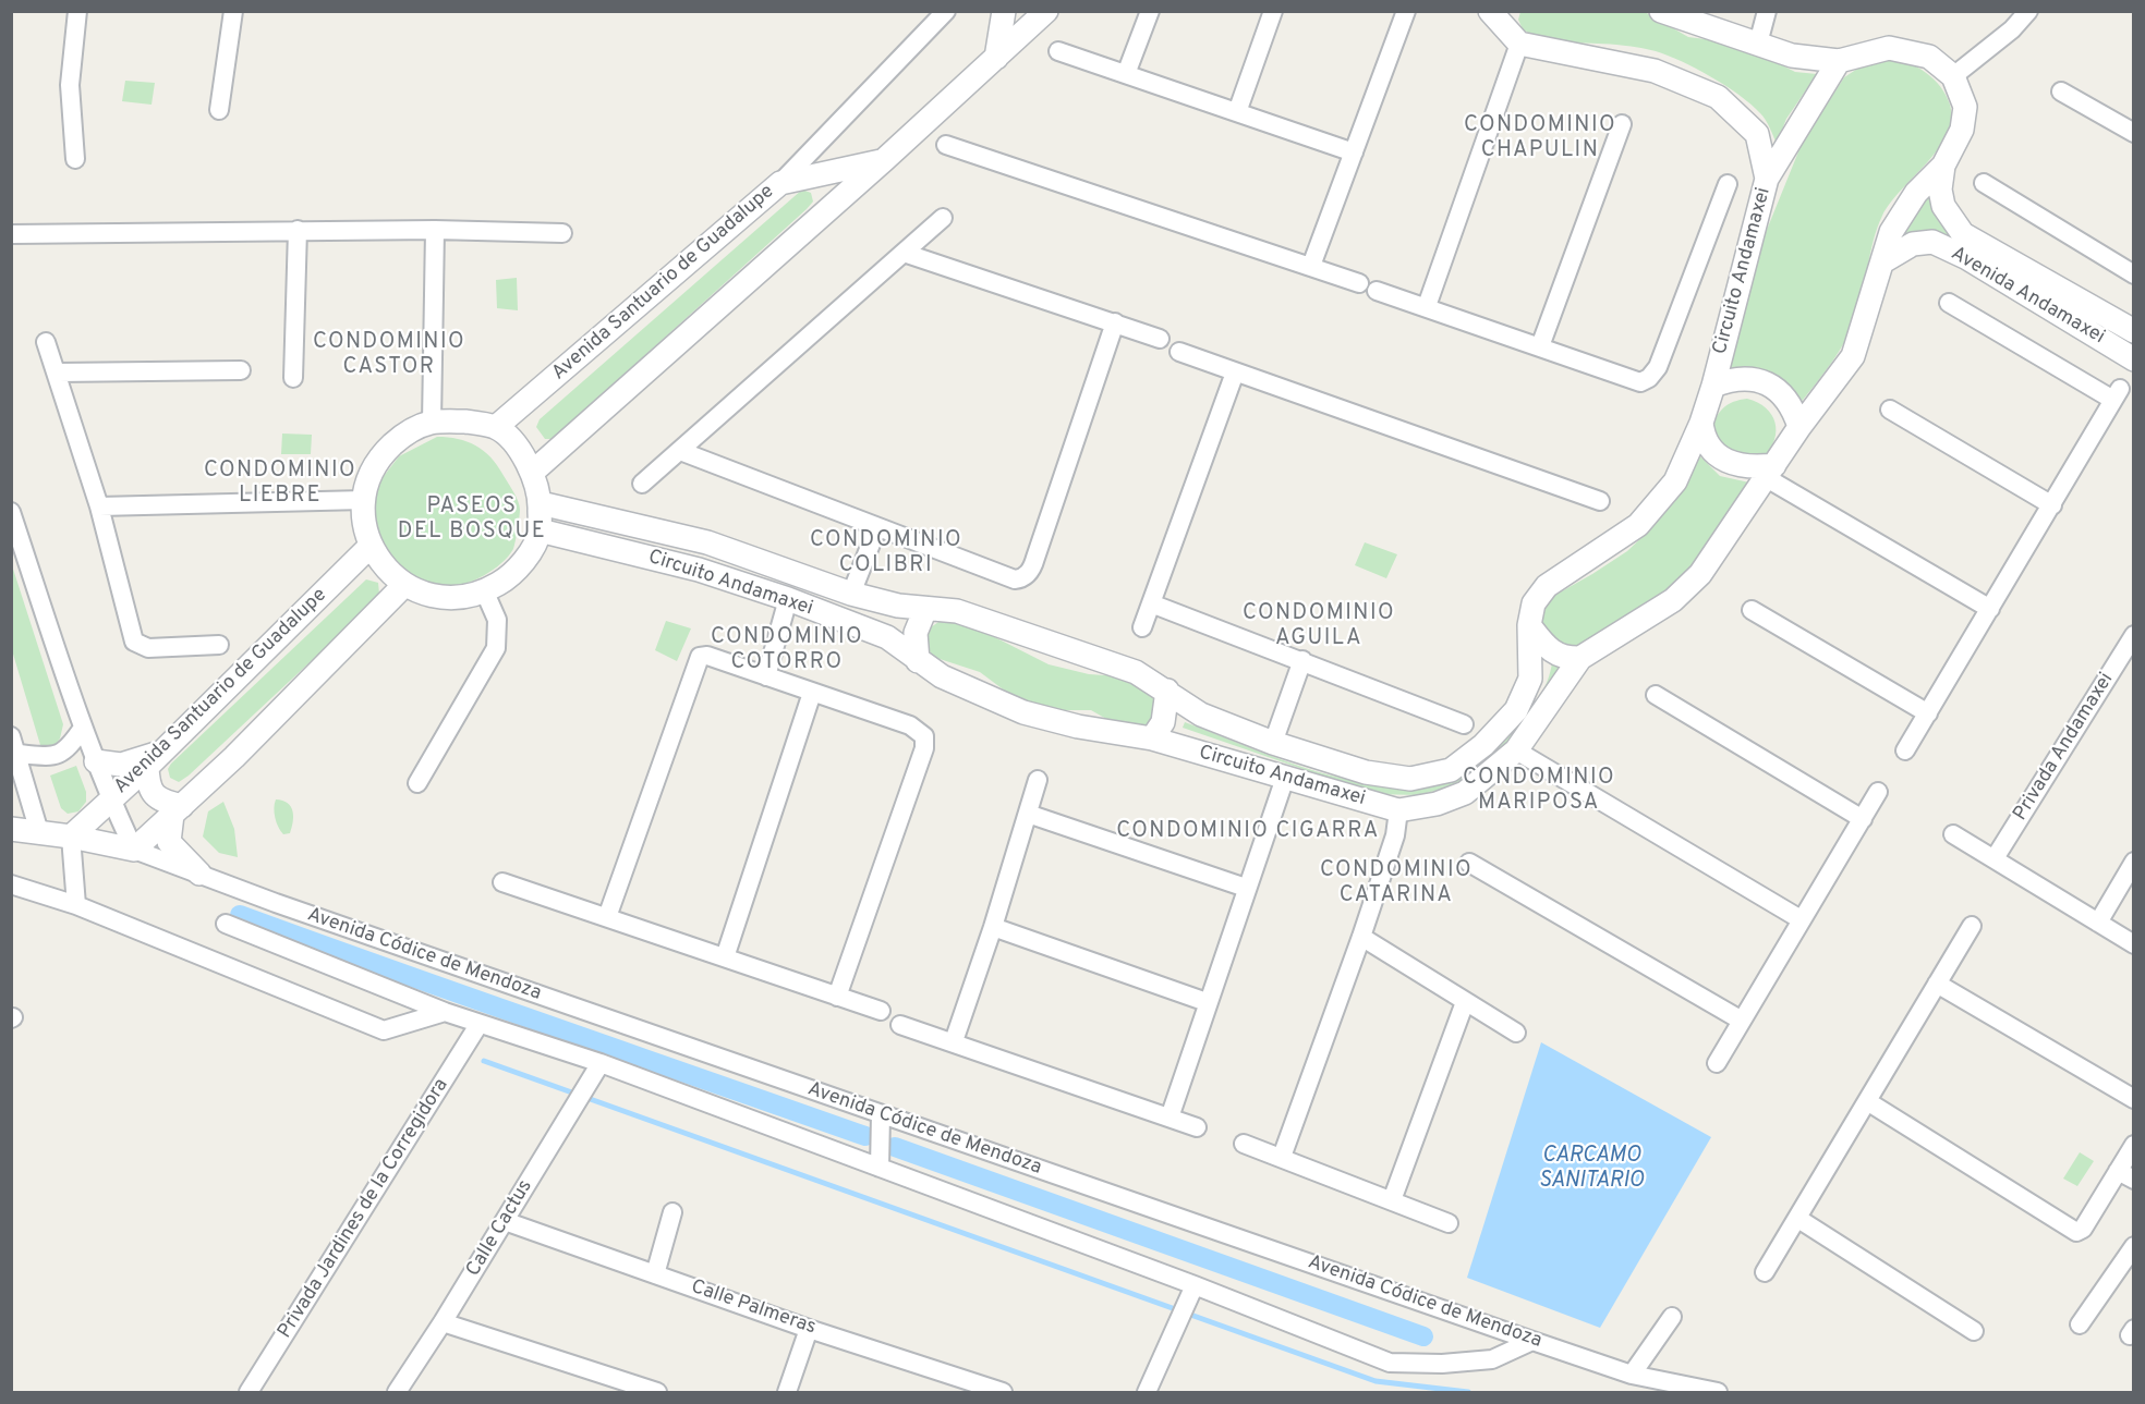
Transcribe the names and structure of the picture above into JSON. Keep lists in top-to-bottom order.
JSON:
{
  "streets": {
    "street": [
      "Circuito Andamaxei",
      "Avenida Santuario de Guadalupe",
      "Avenida Andamaxei",
      "Privada Andamaxei",
      "Avenida Códice de Mendoza",
      "Privada Jardines de la Corregidora",
      "Calle Cactus",
      "Calle Palmeras"
    ]
  },
  "crossings": [
    ["Circuito Andamaxei", "Avenida Santuario de Guadalupe"],
    ["Circuito Andamaxei", "Avenida Andamaxei"],
    ["Avenida Santuario de Guadalupe", "Avenida Códice de Mendoza"],
    ["Calle Cactus", "Calle Palmeras"]
  ],
  "districts": [
    "CONDOMINIO CHAPULIN",
    "CONDOMINIO CASTOR",
    "CONDOMINIO LIEBRE",
    "PASEOS DEL BOSQUE",
    "CONDOMINIO COLIBRI",
    "CONDOMINIO AGUILA",
    "CONDOMINIO COTORRO",
    "CONDOMINIO MARIPOSA",
    "CONDOMINIO CIGARRA",
    "CONDOMINIO CATARINA"
  ],
  "water": ["CARCAMO SANITARIO"]
}
